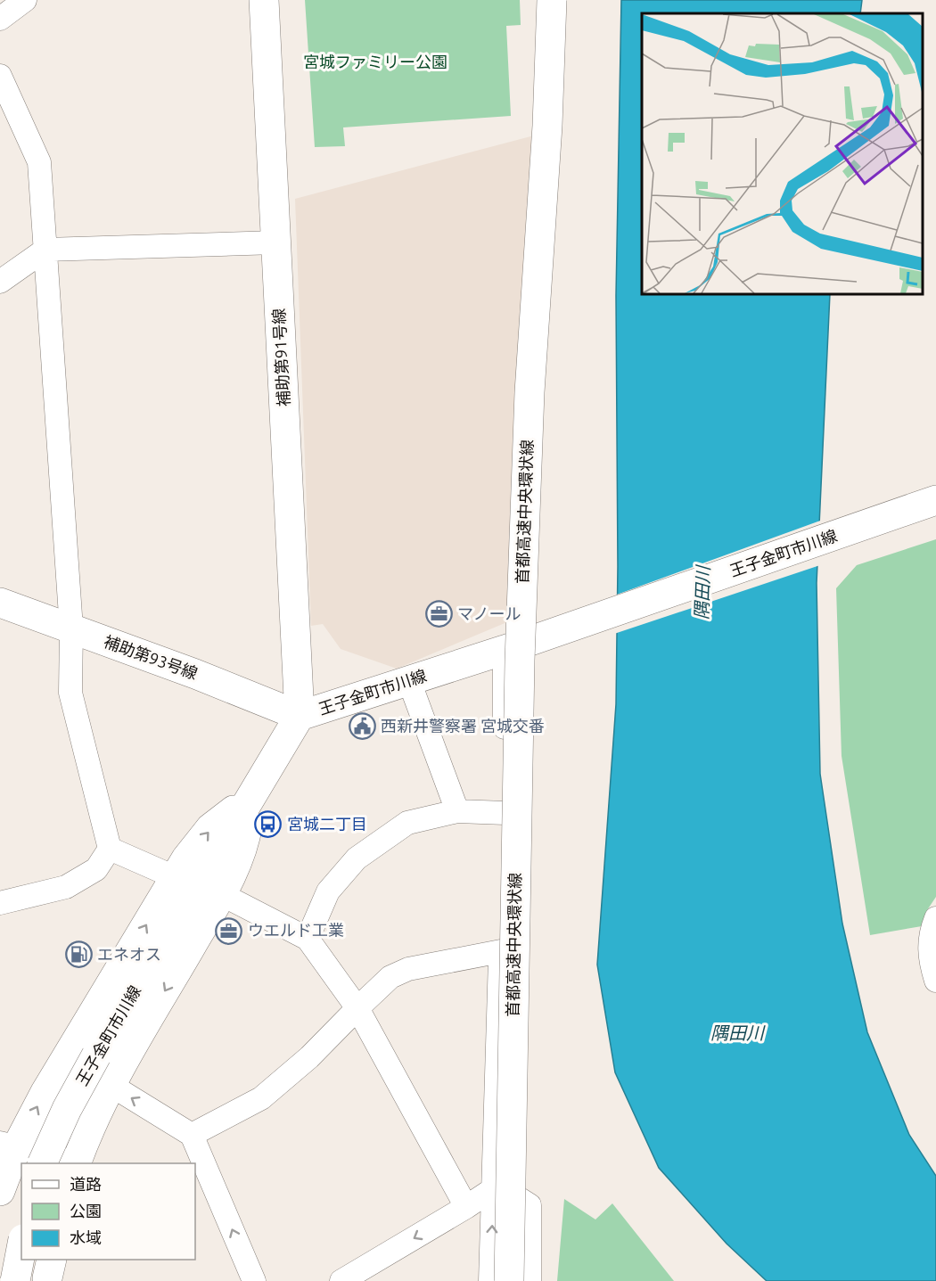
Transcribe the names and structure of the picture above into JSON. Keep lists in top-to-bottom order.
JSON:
{
  "streets": {
    "main road": [
      "補助第91号線",
      "首都高速中央環状線",
      "王子金町市川線",
      "補助第93号線"
    ]
  },
  "crossings": [
    ["補助第91号線", "王子金町市川線"],
    ["補助第91号線", "補助第93号線"],
    ["王子金町市川線", "補助第93号線"]
  ],
  "water": ["隅田川"],
  "parks": ["宮城ファミリー公園"],
  "places": {
    "office": ["マノール", "ウエルド工業"],
    "public building": ["西新井警察署 宮城交番"],
    "bus stop": ["宮城二丁目"],
    "fuel station": ["エネオス"]
  },
  "legend": ["道路", "公園", "水域"]
}
